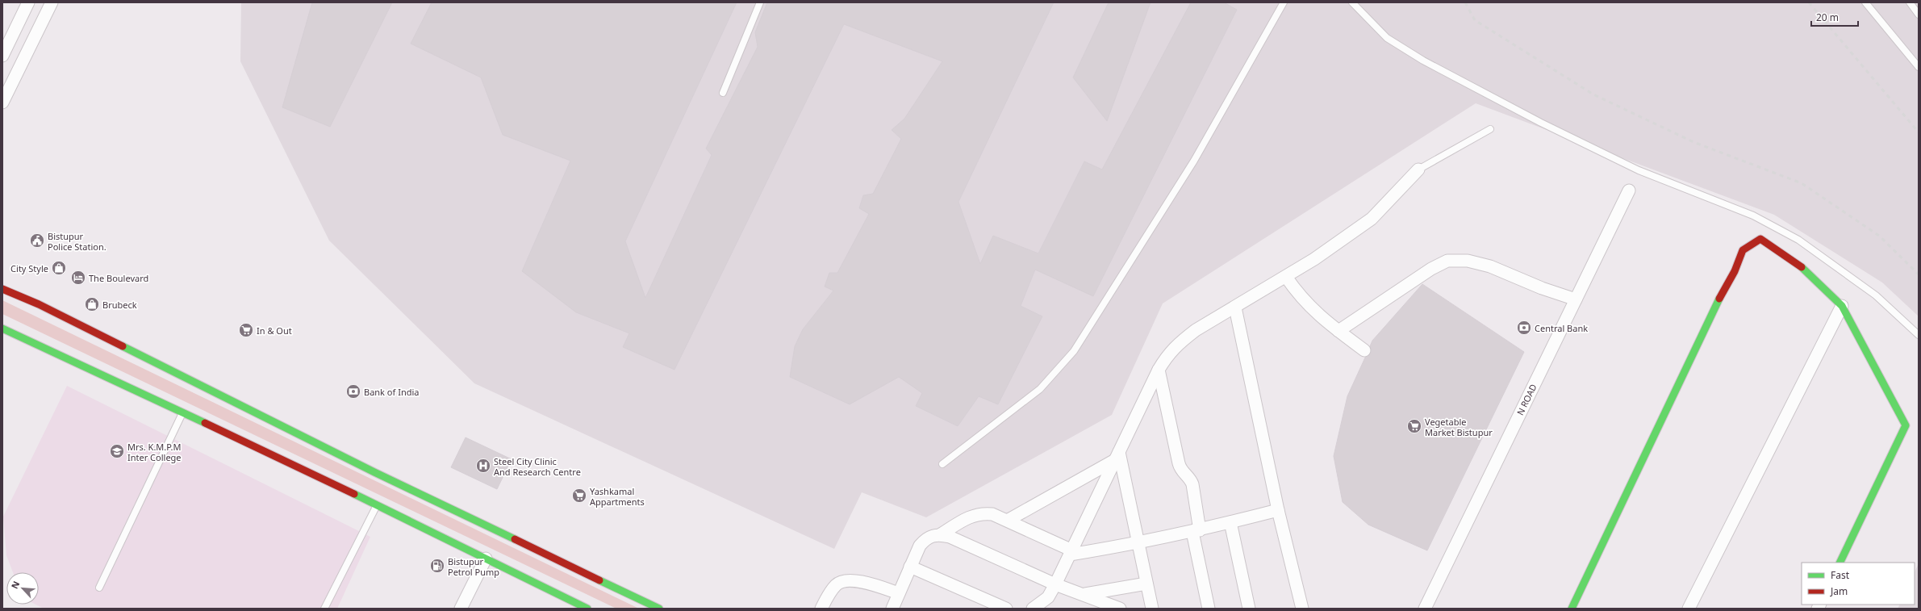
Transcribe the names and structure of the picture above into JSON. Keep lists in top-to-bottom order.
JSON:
{
  "streets": {
    "street": ["N ROAD"]
  },
  "places": {
    "public building": ["Bistupur Police Station."],
    "shop": ["City Style", "Brubeck"],
    "hotel": ["The Boulevard"],
    "bank": ["Central Bank", "Bank of India"],
    "supermarket": ["In & Out", "Vegetable Market Bistupur", "Yashkamal Appartments"],
    "school or university": ["Mrs. K.M.P.M Inter College"],
    "hospital": ["Steel City Clinic And Research Centre"],
    "fuel station": ["Bistupur Petrol Pump"]
  },
  "legend": ["Fast", "Jam"],
  "scale_bar": "20 m",
  "north": "top left"
}
